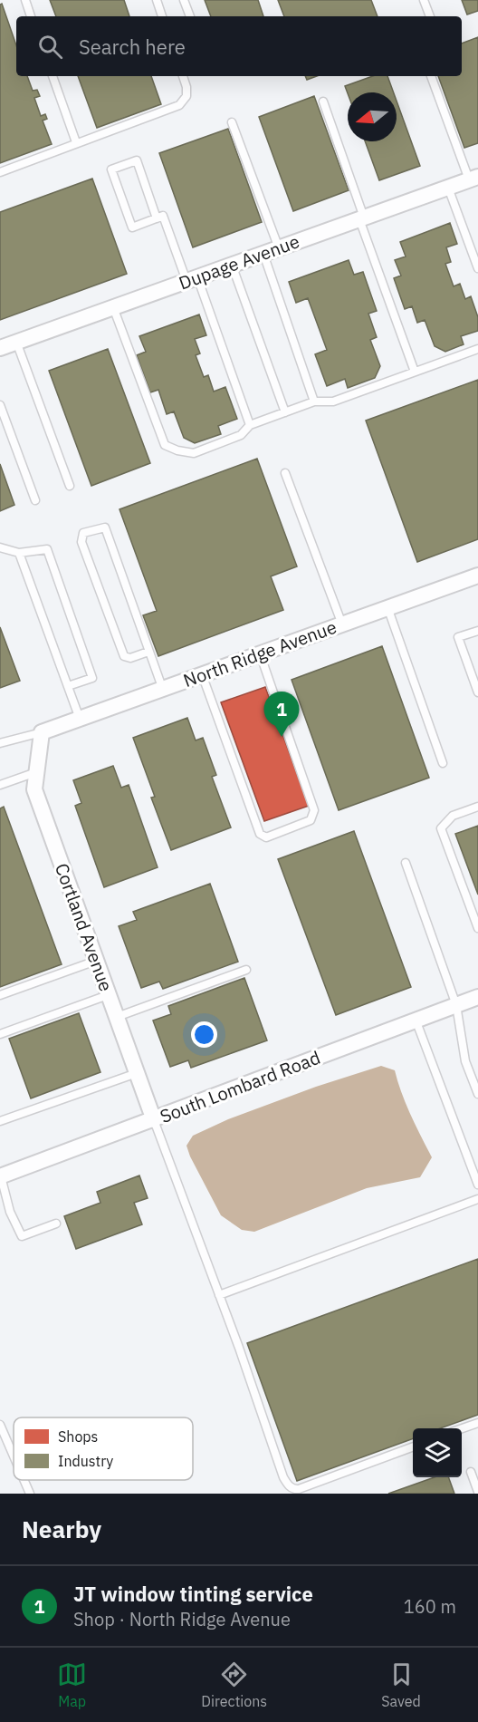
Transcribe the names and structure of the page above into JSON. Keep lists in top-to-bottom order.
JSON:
{
  "streets": {
    "street": [
      "Dupage Avenue",
      "North Ridge Avenue",
      "Cortland Avenue",
      "South Lombard Road"
    ]
  },
  "crossings": [
    ["North Ridge Avenue", "Cortland Avenue"],
    ["Cortland Avenue", "South Lombard Road"]
  ],
  "legend": ["Shops", "Industry"],
  "north": "left",
  "page": {
    "search": "Search here",
    "pins": "1",
    "heading": "Nearby",
    "list": [
      {
        "mark": "1",
        "name": "JT window tinting service",
        "note": "Shop · North Ridge Avenue",
        "value": "160 m"
      }
    ],
    "nav": ["Map", "Directions", "Saved"]
  }
}
